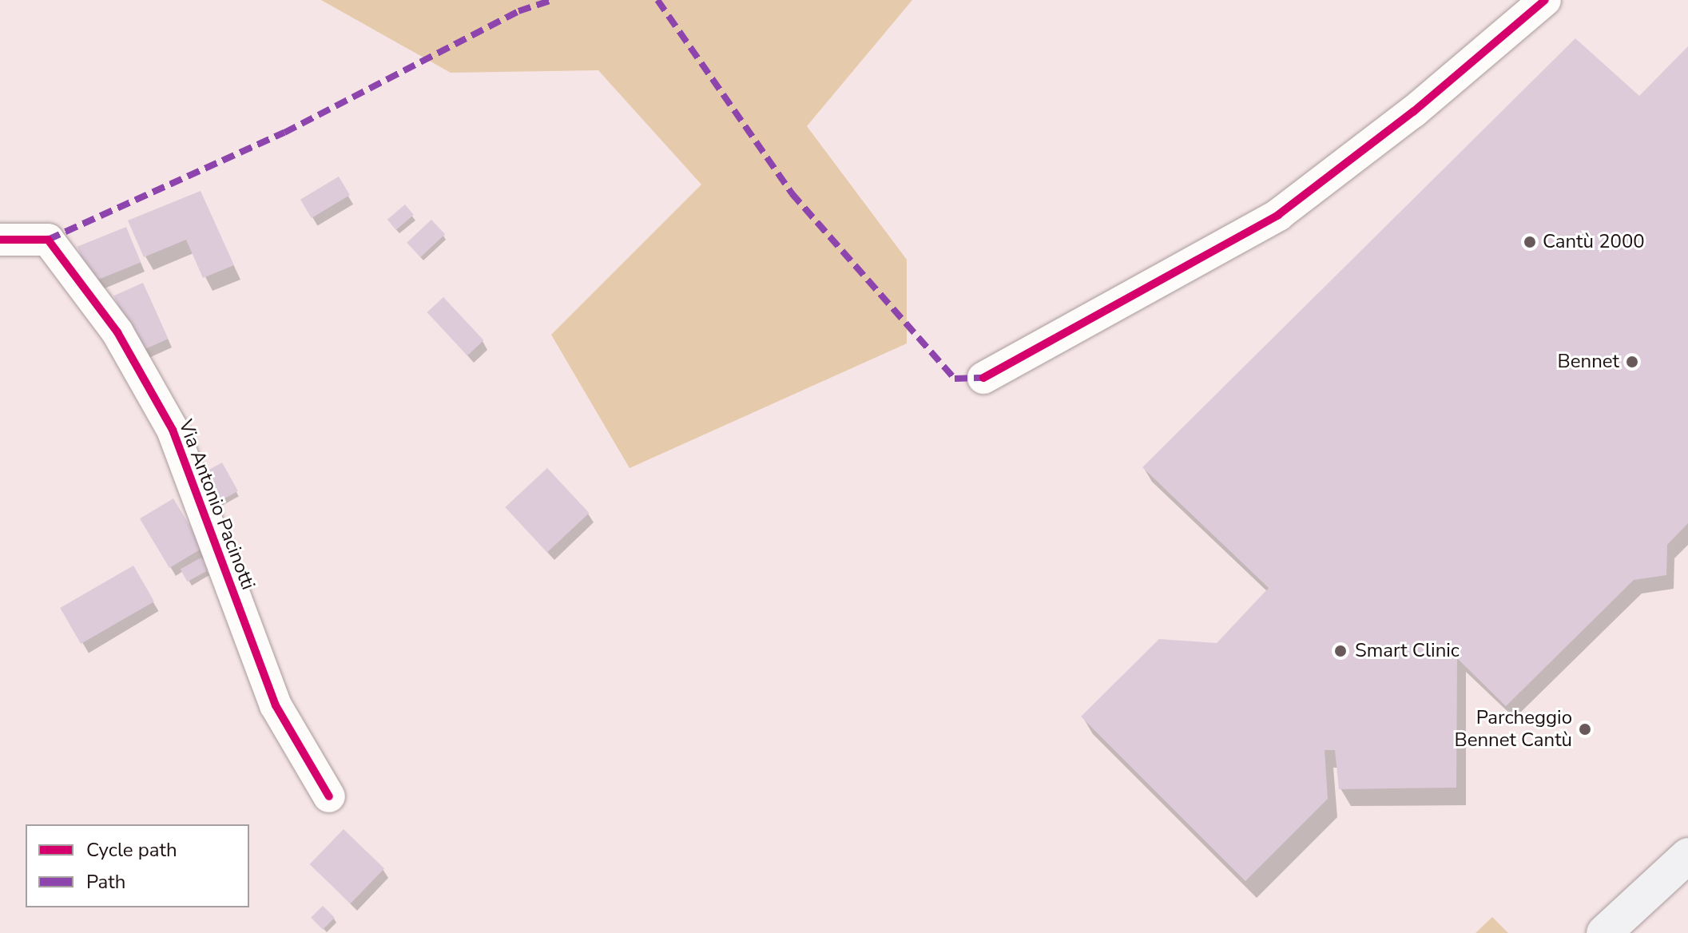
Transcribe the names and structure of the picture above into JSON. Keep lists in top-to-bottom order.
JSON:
{
  "streets": {
    "street": ["Via Antonio Pacinotti"]
  },
  "places": [
    "Cantù 2000",
    "Bennet",
    "Smart Clinic",
    "Parcheggio Bennet Cantù"
  ],
  "legend": ["Cycle path", "Path"]
}
